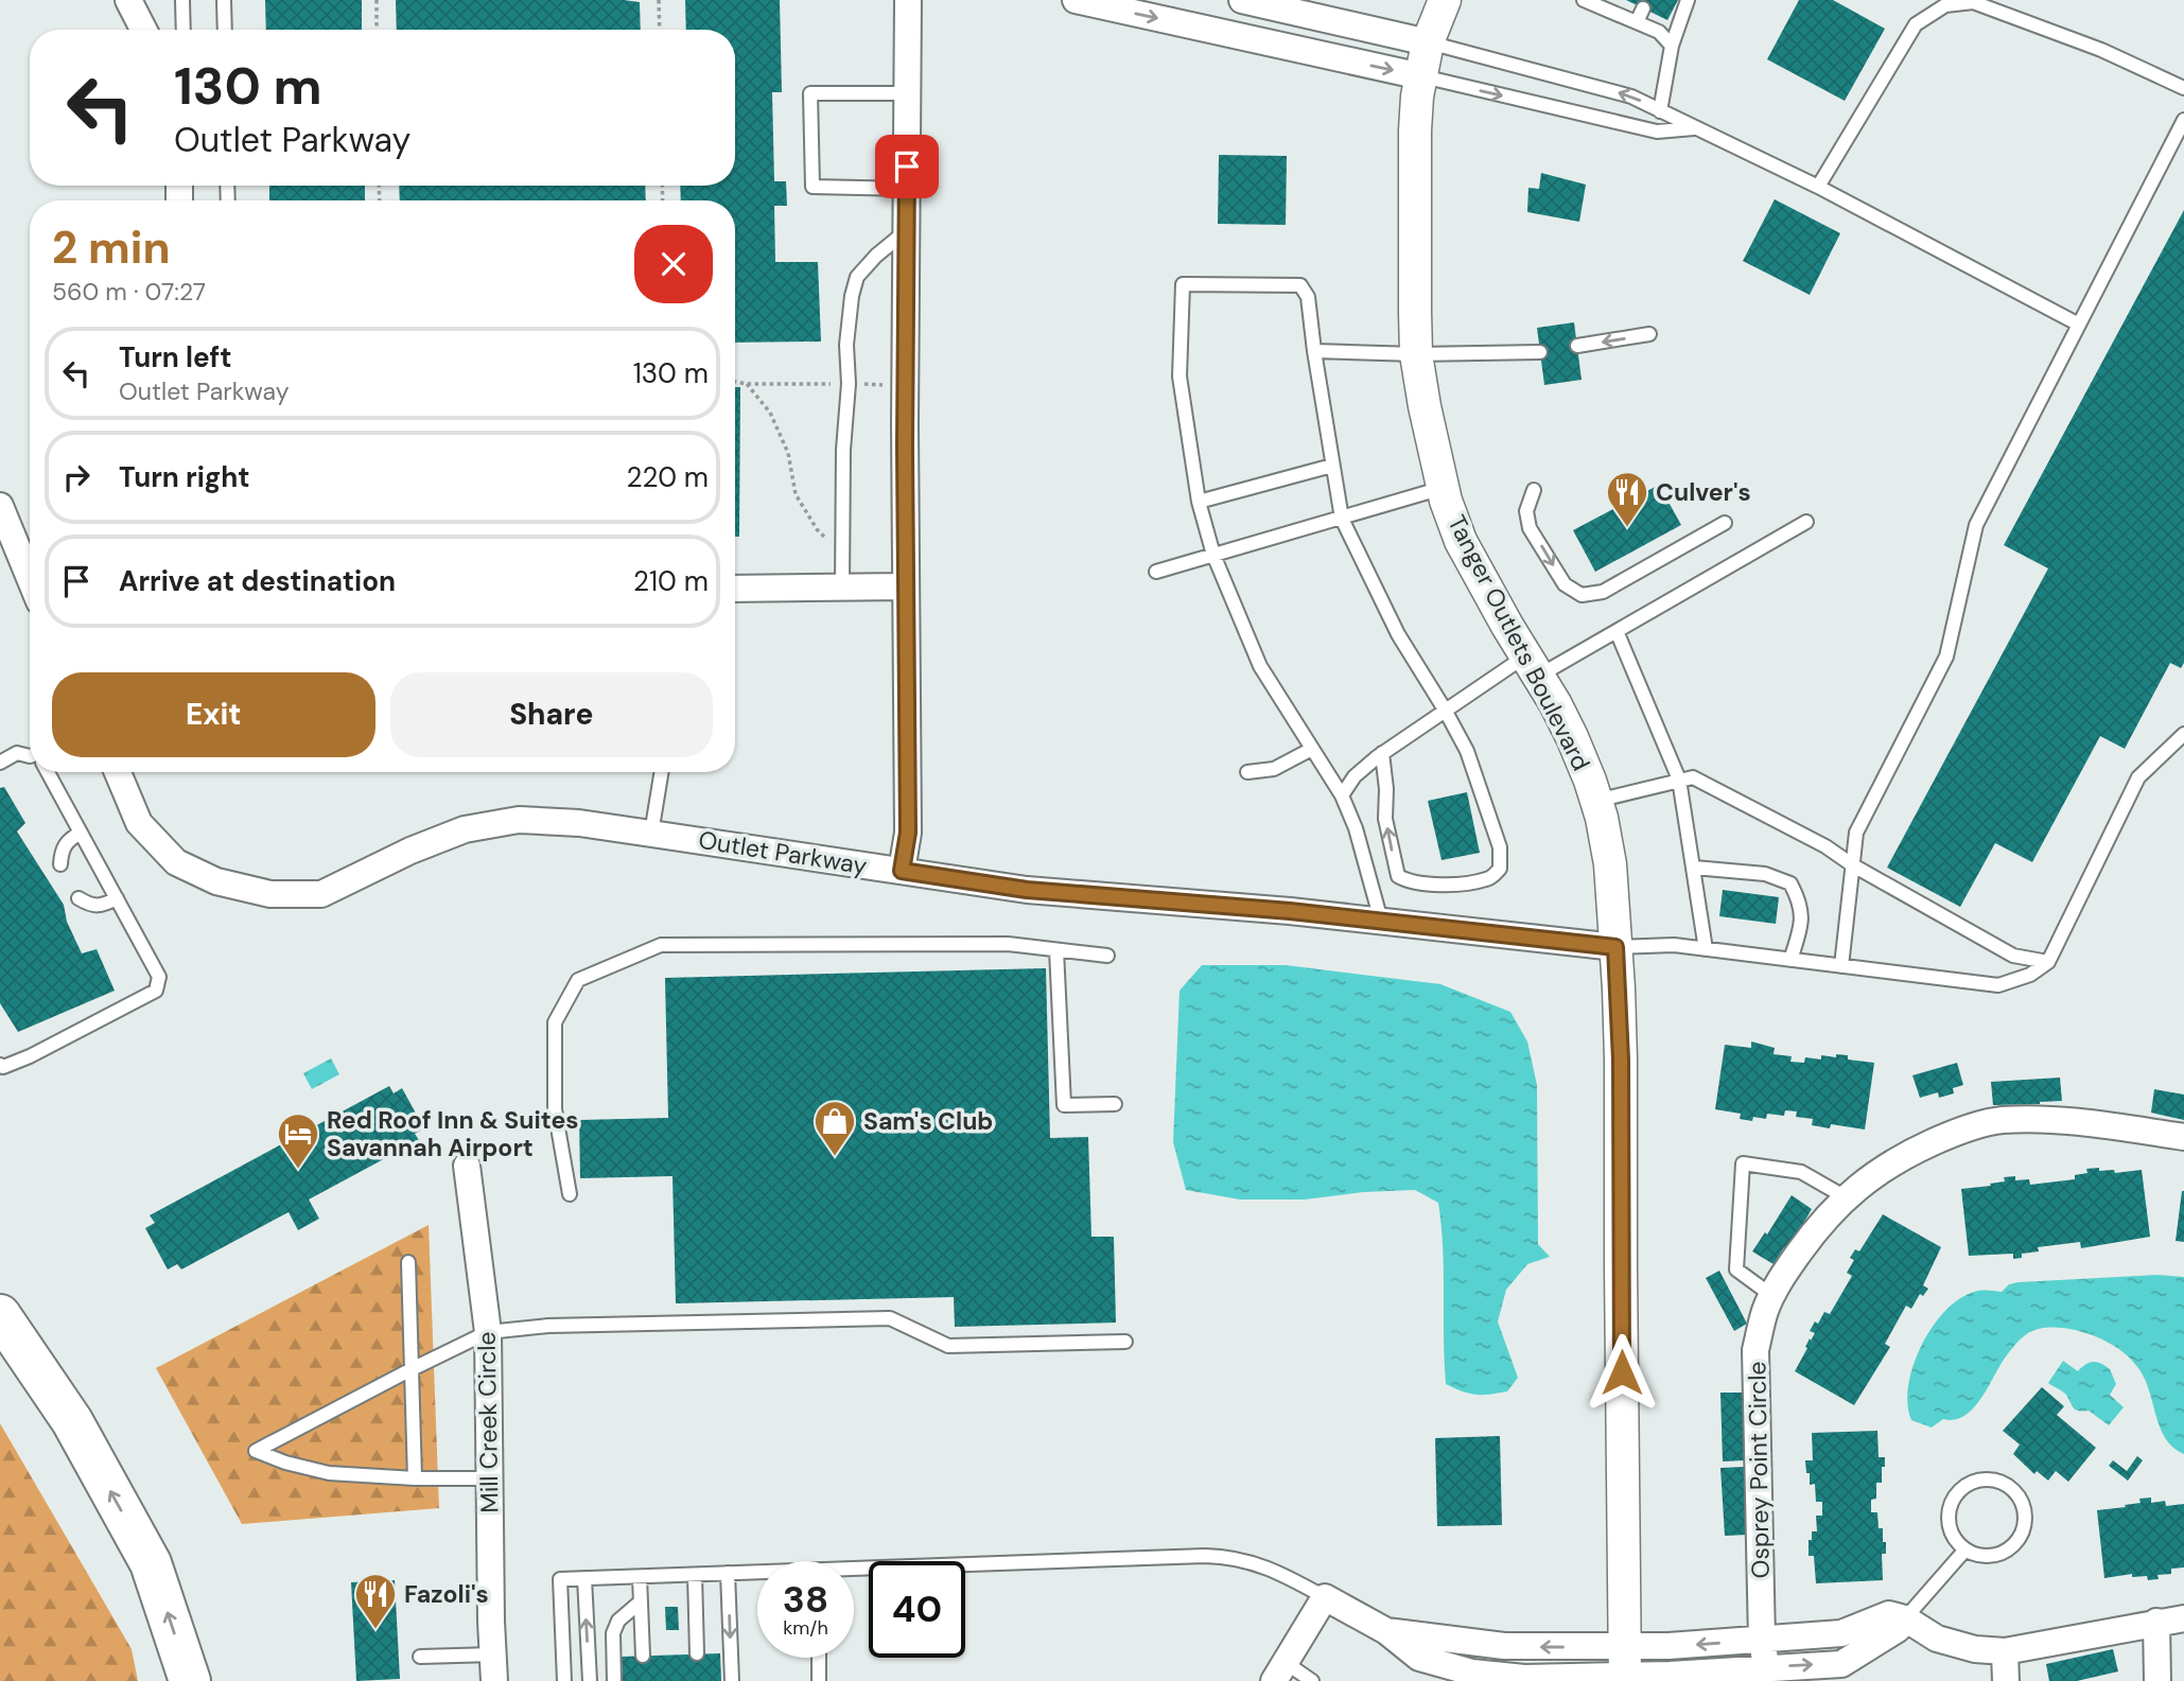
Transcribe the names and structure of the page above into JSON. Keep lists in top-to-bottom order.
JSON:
{
  "streets": {
    "street": [
      "Tanger Outlets Boulevard",
      "Outlet Parkway",
      "Mill Creek Circle",
      "Osprey Point Circle"
    ]
  },
  "crossings": [
    ["Tanger Outlets Boulevard", "Outlet Parkway"]
  ],
  "places": {
    "restaurant": ["Culver's", "Fazoli's"],
    "shop": ["Sam's Club"],
    "hotel": ["Red Roof Inn & Suites Savannah Airport"]
  },
  "page": {
    "turn": ["130 m", "Outlet Parkway"],
    "heading": ["2 min", "560 m · 07:27"],
    "list": [
      {
        "name": "Turn left",
        "note": "Outlet Parkway",
        "value": "130 m"
      },
      {
        "name": "Turn right",
        "value": "220 m"
      },
      {
        "name": "Arrive at destination",
        "value": "210 m"
      }
    ],
    "buttons": ["Exit", "Share"],
    "speed": "38 km/h",
    "limit": "40"
  }
}
